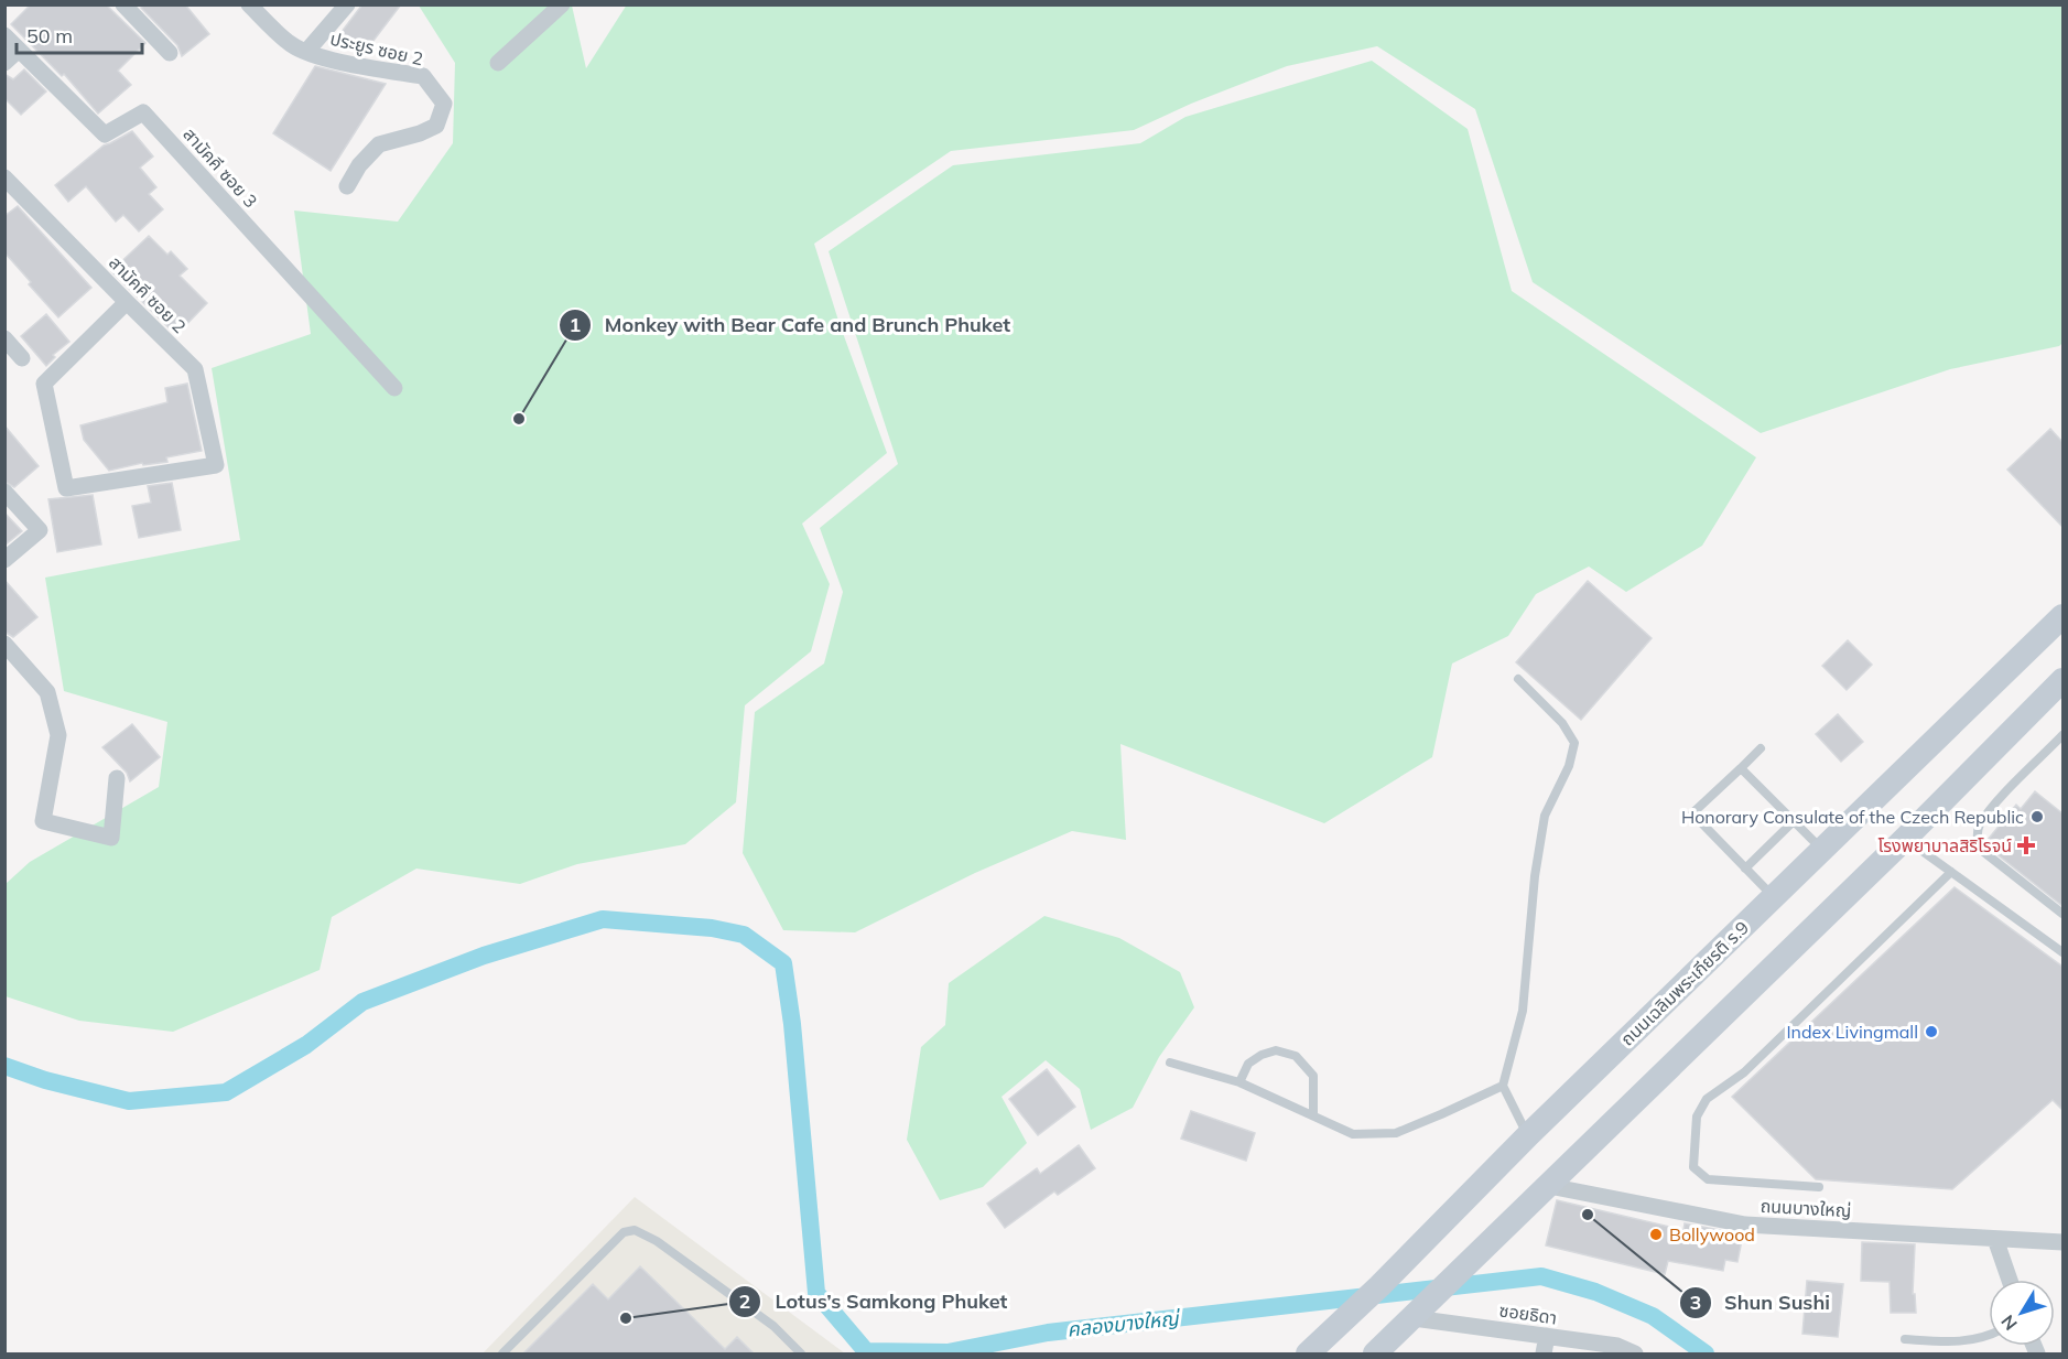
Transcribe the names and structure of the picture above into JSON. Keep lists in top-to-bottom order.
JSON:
{
  "streets": {
    "main road": ["ถนนเฉลิมพระเกียรติ ร.9"],
    "street": [
      "ประยูร ซอย 2",
      "สามัคคี ซอย 3",
      "สามัคคี ซอย 2",
      "ถนนบางใหญ่",
      "ซอยธิดา"
    ]
  },
  "water": ["คลองบางใหญ่"],
  "places": {
    "other": [
      "Monkey with Bear Cafe and Brunch Phuket",
      "Honorary Consulate of the Czech Republic",
      "Index Livingmall",
      "Shun Sushi",
      "Bollywood",
      "Lotus’s Samkong Phuket"
    ],
    "health": ["โรงพยาบาลสิริโรจน์"]
  },
  "scale_bar": "50 m",
  "north": "bottom left"
}
